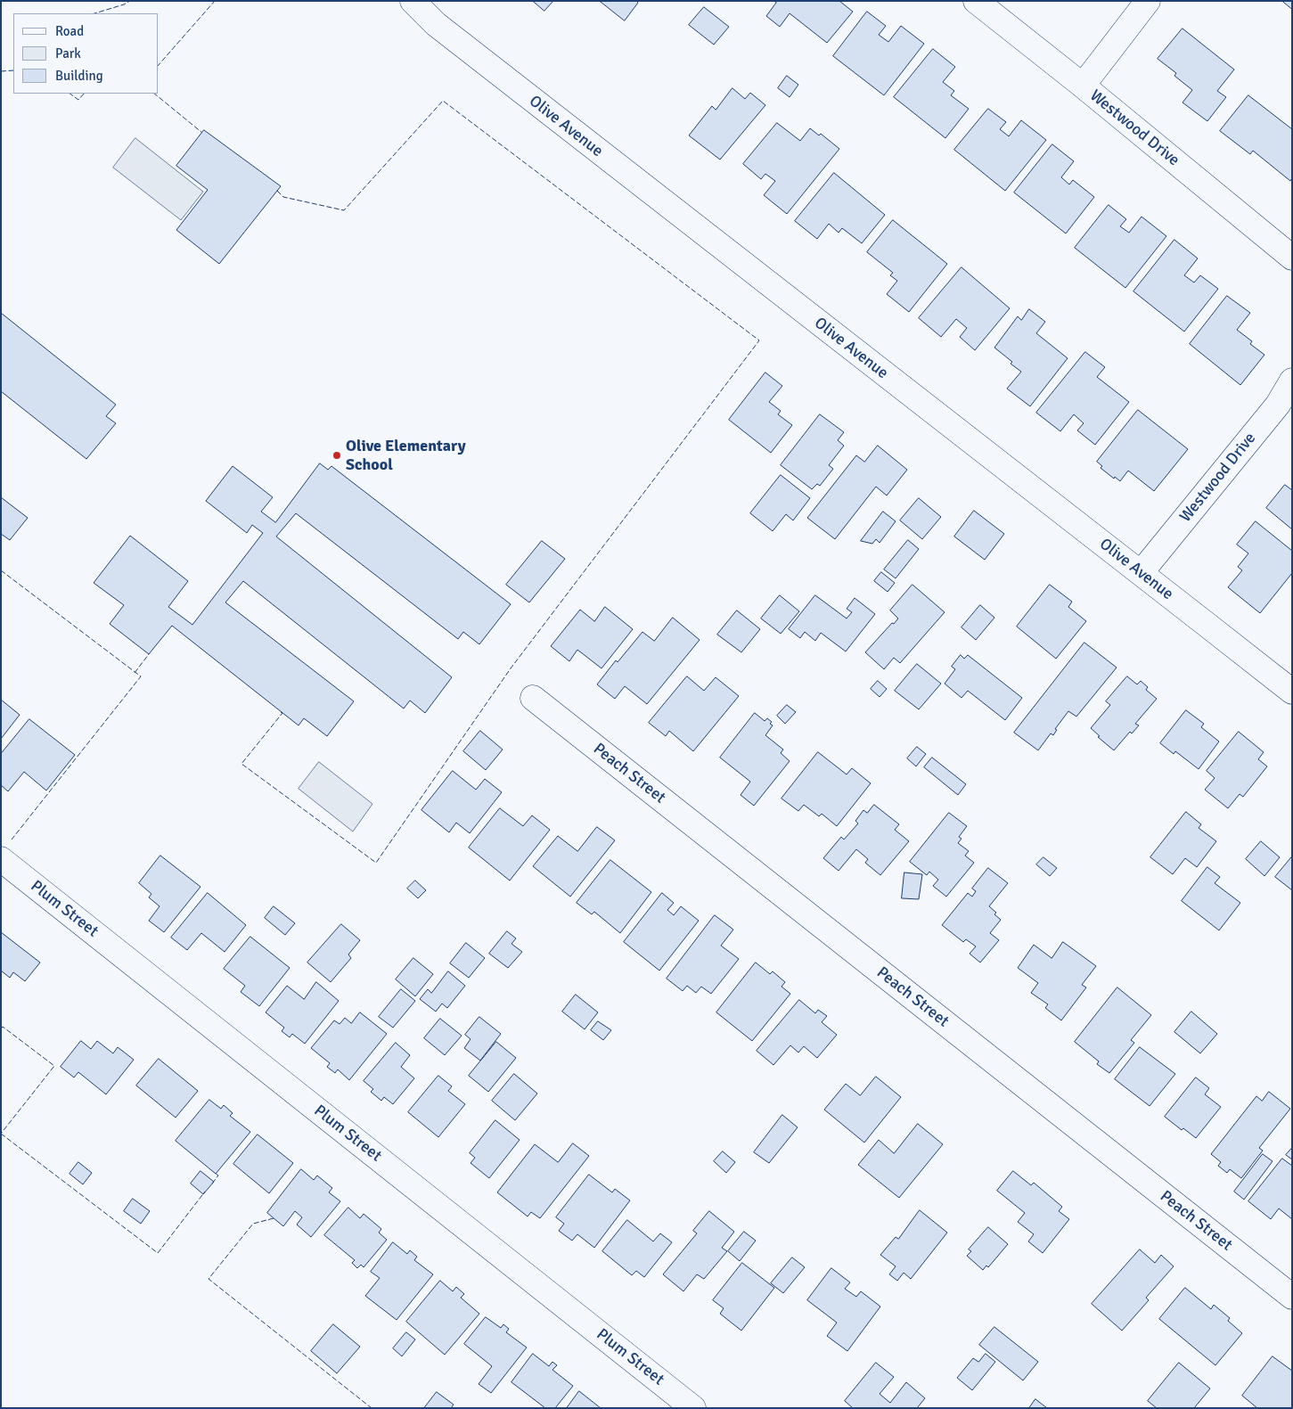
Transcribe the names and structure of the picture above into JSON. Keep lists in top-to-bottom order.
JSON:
{
  "streets": {
    "street": [
      "Olive Avenue",
      "Westwood Drive",
      "Peach Street",
      "Plum Street"
    ]
  },
  "crossings": [
    ["Olive Avenue", "Westwood Drive"]
  ],
  "places": ["Olive Elementary School"],
  "legend": ["Road", "Park", "Building"]
}
